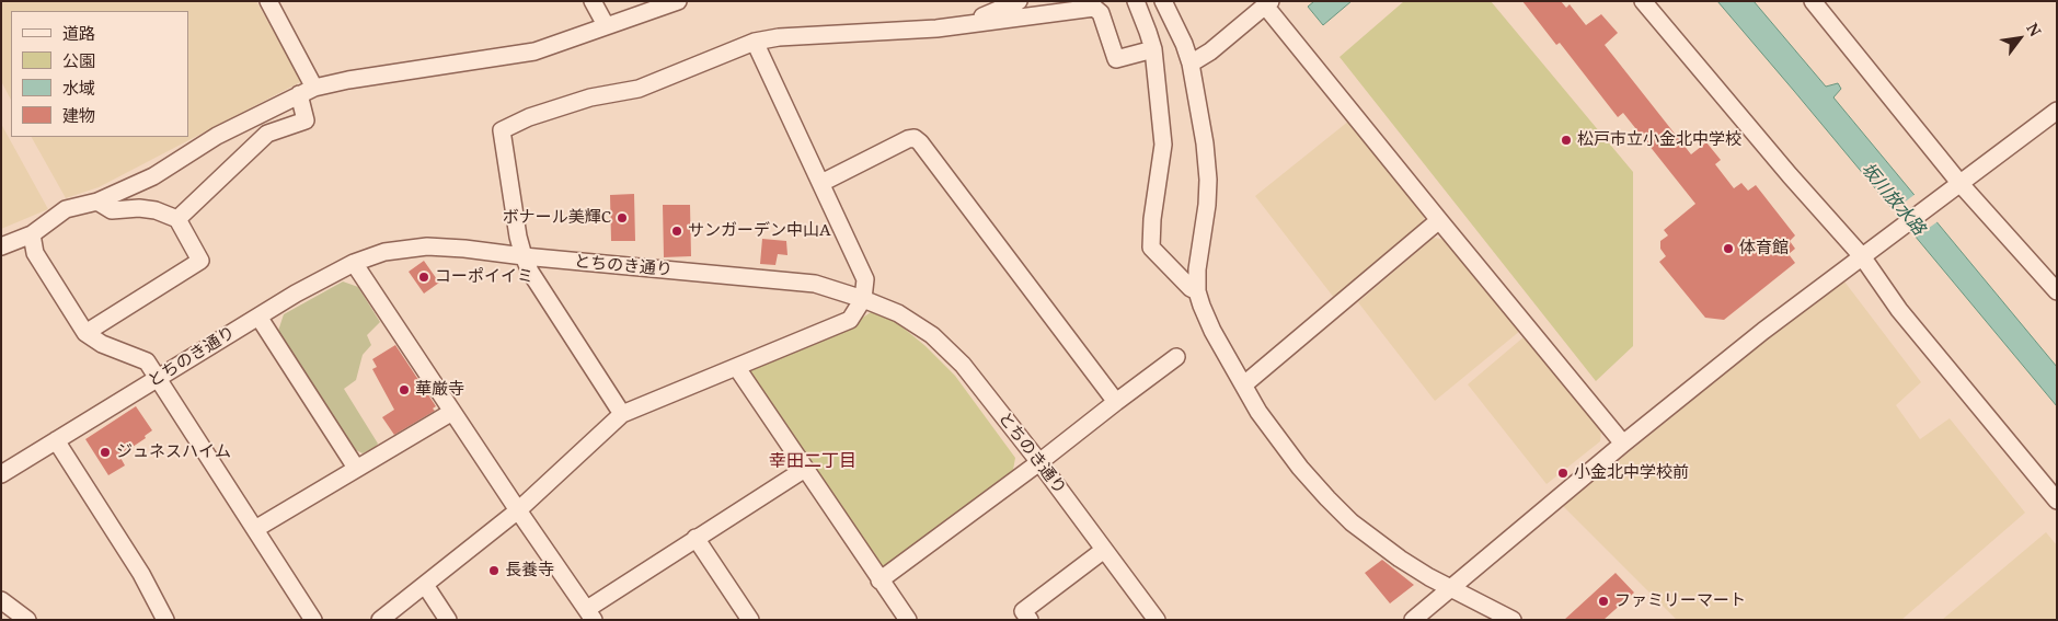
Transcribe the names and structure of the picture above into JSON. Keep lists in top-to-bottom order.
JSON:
{
  "streets": {
    "street": ["とちのき通り"]
  },
  "districts": ["幸田二丁目"],
  "water": ["坂川放水路"],
  "places": [
    "松戸市立小金北中学校",
    "ボナール美輝C",
    "サンガーデン中山A",
    "体育館",
    "コーポイイミ",
    "華厳寺",
    "ジュネスハイム",
    "小金北中学校前",
    "長養寺",
    "ファミリーマート"
  ],
  "legend": [
    "道路",
    "公園",
    "水域",
    "建物"
  ],
  "north": "top right"
}
